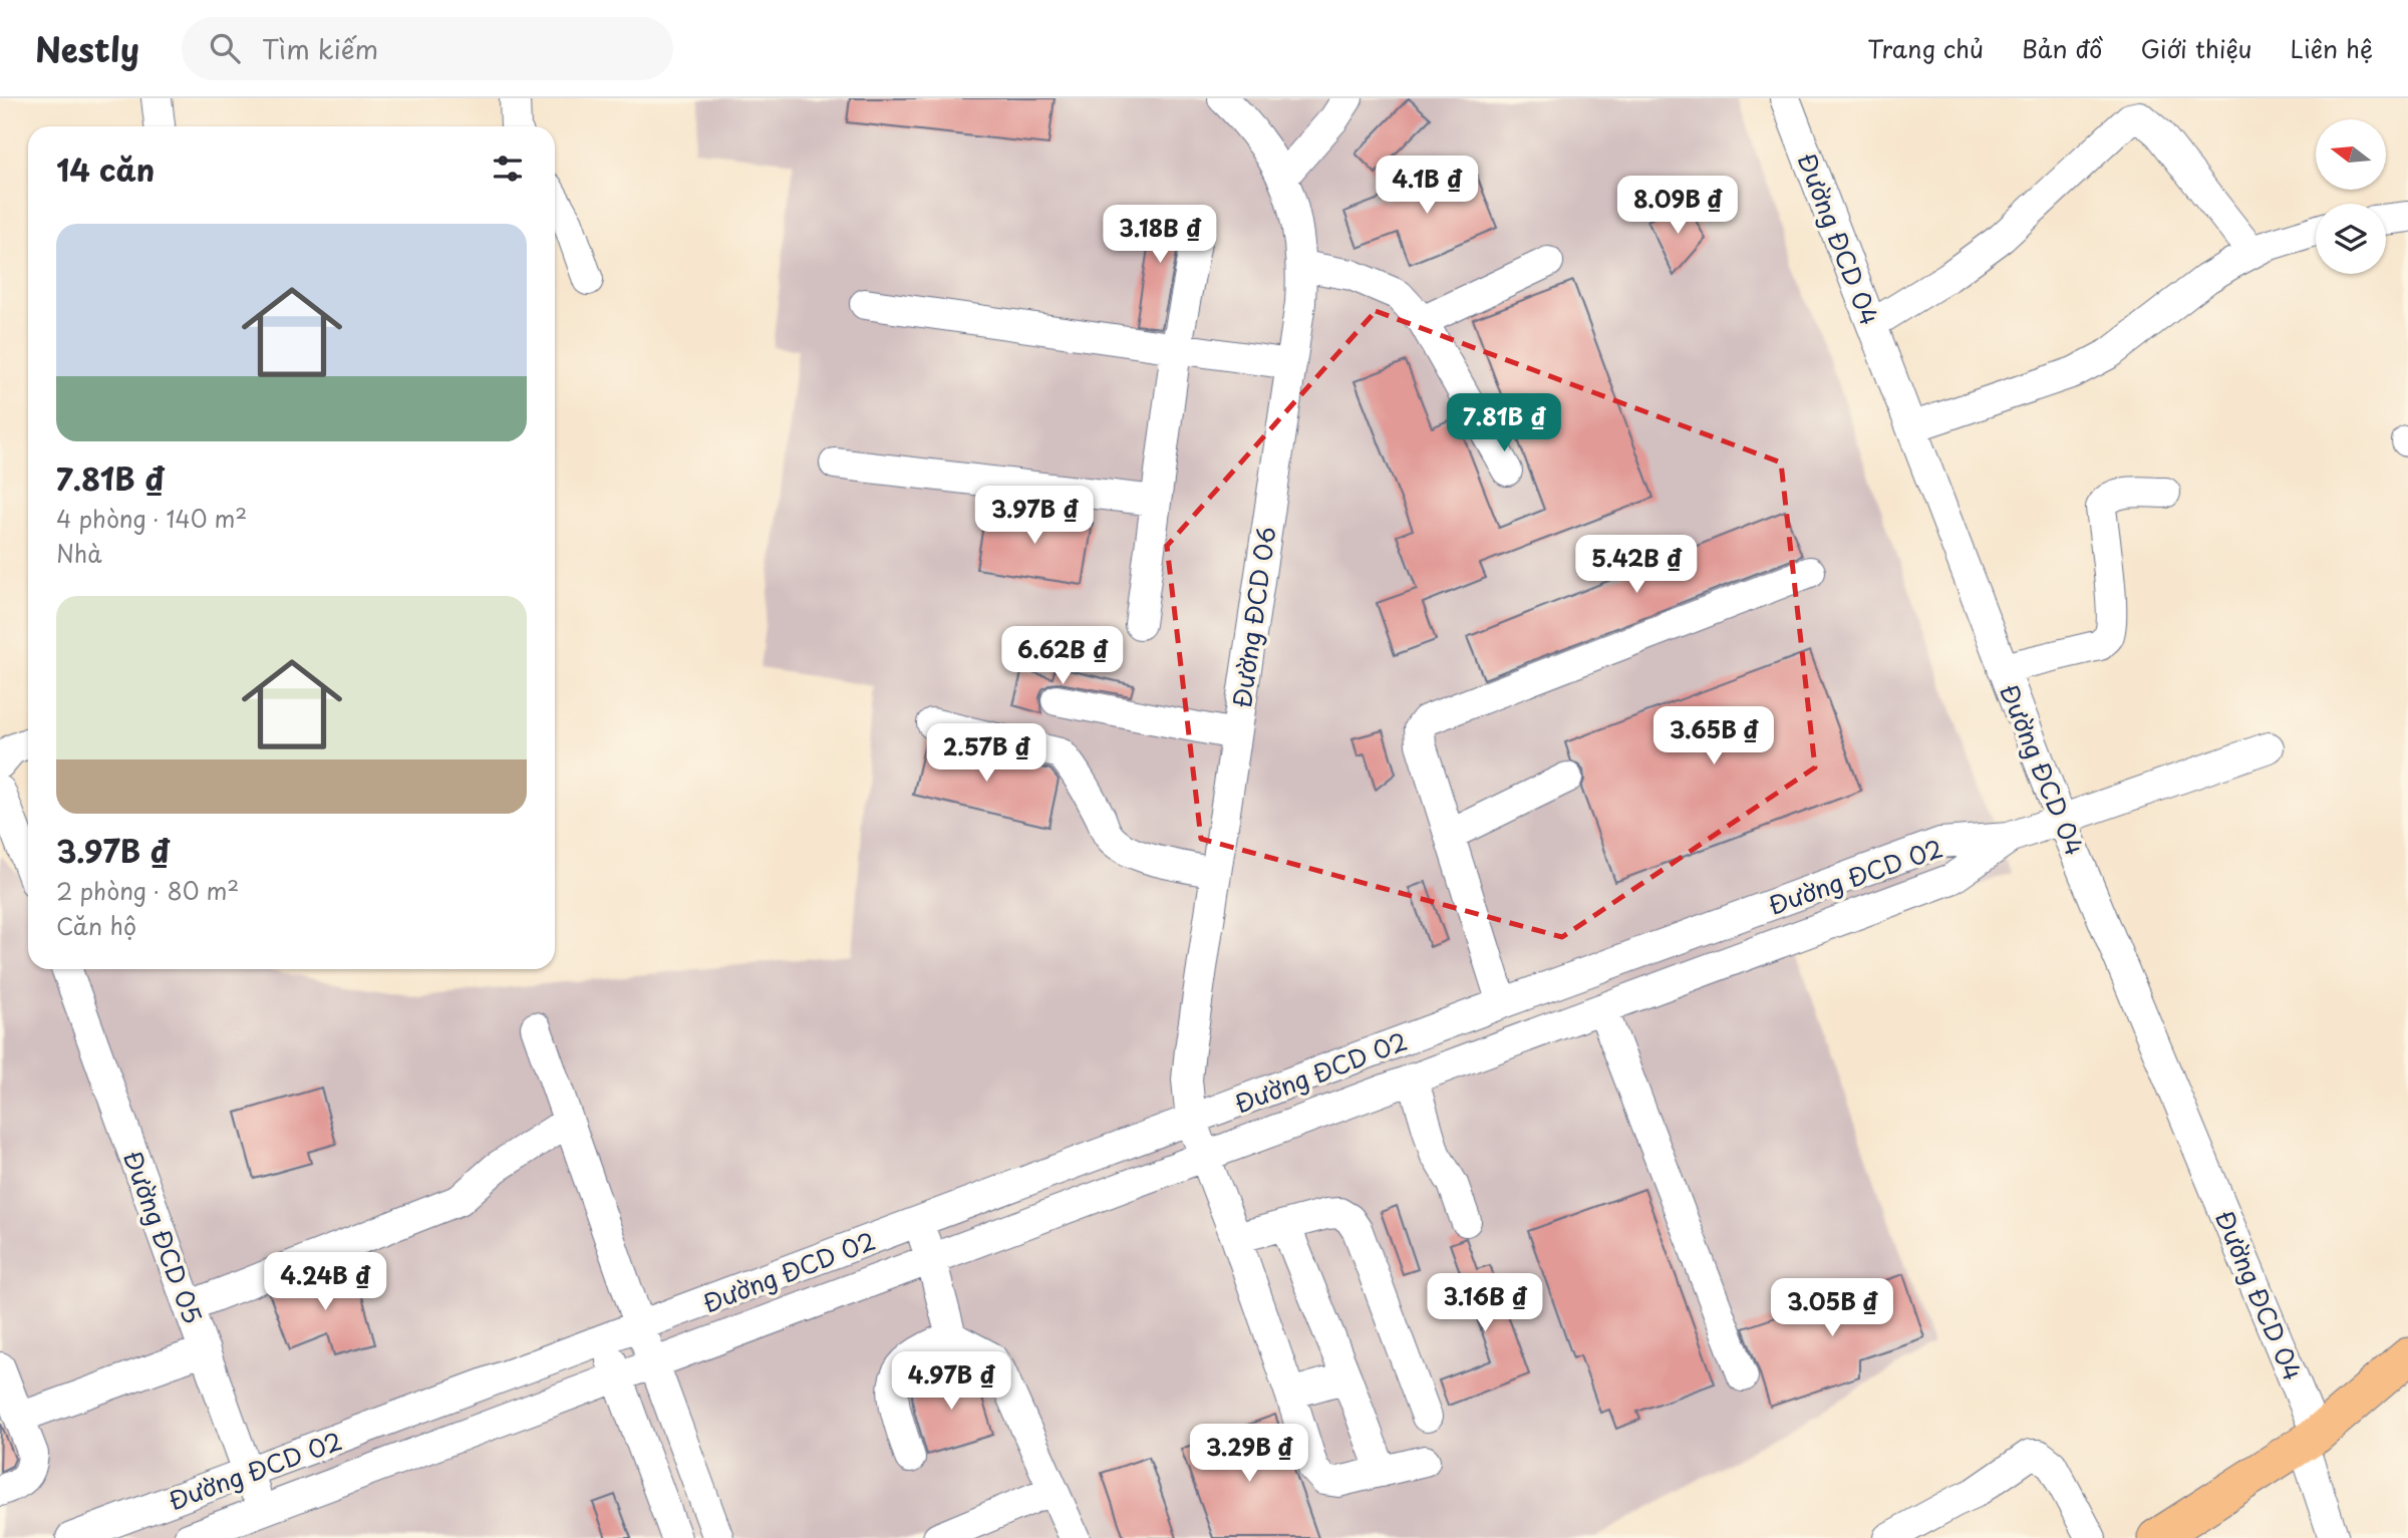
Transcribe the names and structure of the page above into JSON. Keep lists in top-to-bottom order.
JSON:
{
  "streets": {
    "street": [
      "Đường ĐCD 04",
      "Đường ĐCD 06",
      "Đường ĐCD 02",
      "Đường ĐCD 05"
    ]
  },
  "crossings": [
    ["Đường ĐCD 06", "Đường ĐCD 02"],
    ["Đường ĐCD 02", "Đường ĐCD 05"]
  ],
  "north": "left",
  "page": {
    "header": "Nestly",
    "search": "Tìm kiếm",
    "nav": [
      "Trang chủ",
      "Bản đồ",
      "Giới thiệu",
      "Liên hệ"
    ],
    "heading": "14 căn",
    "price": [
      "4.1B ₫",
      "8.09B ₫",
      "3.18B ₫",
      "7.81B ₫",
      "3.97B ₫",
      "5.42B ₫",
      "6.62B ₫",
      "3.65B ₫",
      "2.57B ₫",
      "4.24B ₫",
      "3.16B ₫",
      "3.05B ₫",
      "4.97B ₫",
      "3.29B ₫"
    ],
    "list": [
      {
        "name": "7.81B ₫",
        "note": "4 phòng · 140 m² · Nhà"
      },
      {
        "name": "3.97B ₫",
        "note": "2 phòng · 80 m² · Căn hộ"
      }
    ]
  }
}
